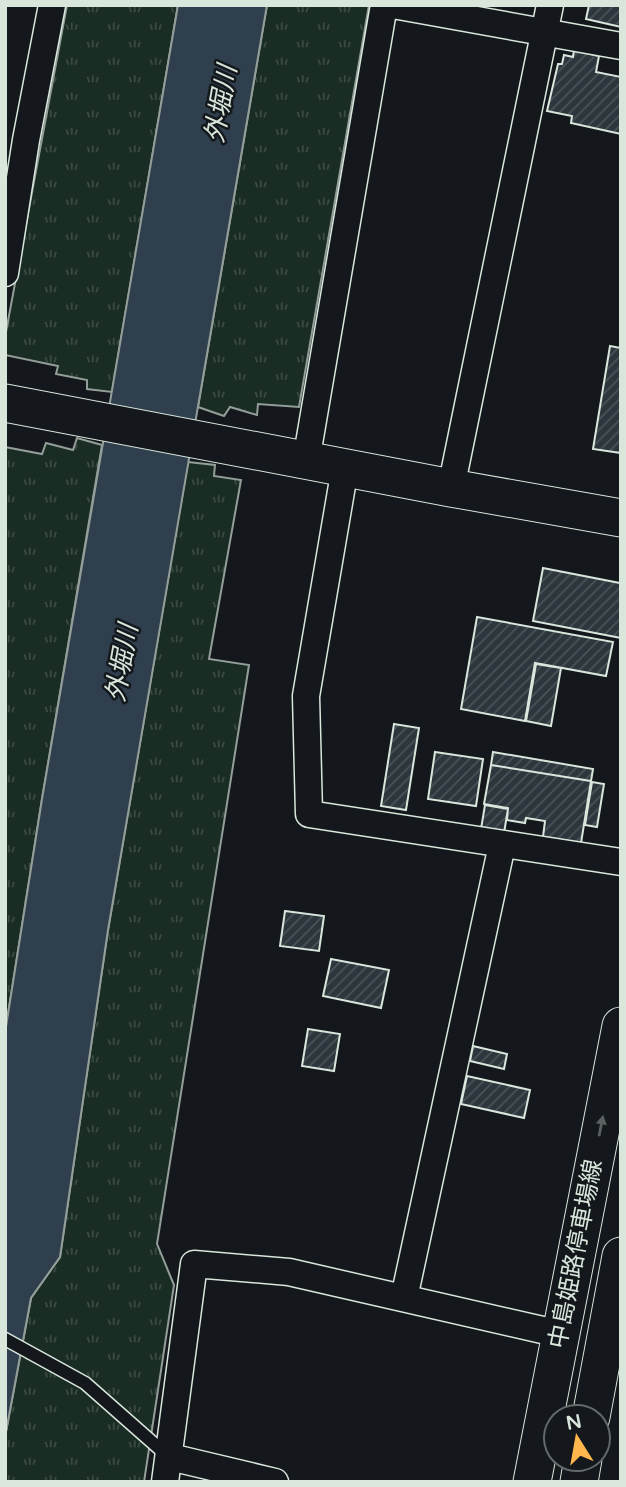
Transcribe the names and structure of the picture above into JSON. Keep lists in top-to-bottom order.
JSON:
{
  "streets": {
    "main road": ["中島姫路停車場線"]
  },
  "one_way": ["中島姫路停車場線"],
  "water": ["外堀川"],
  "north": "top"
}
